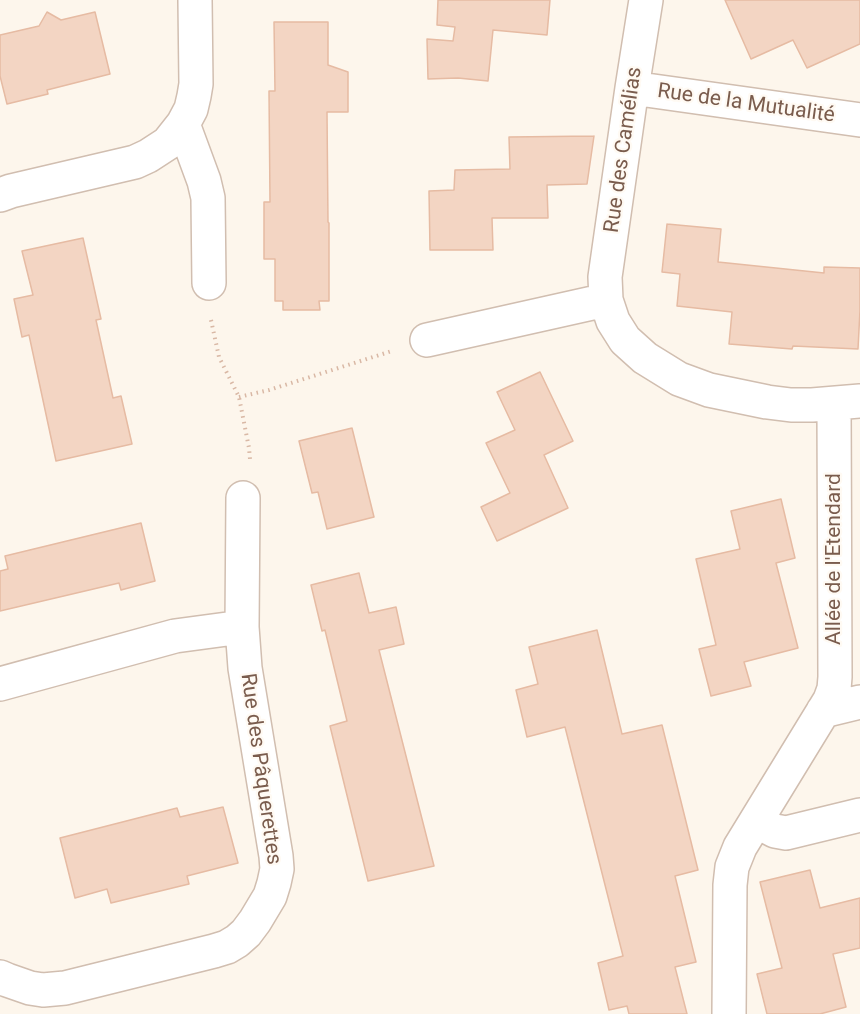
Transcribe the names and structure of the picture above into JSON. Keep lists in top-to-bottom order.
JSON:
{
  "streets": {
    "street": [
      "Rue de la Mutualité",
      "Rue des Camélias",
      "Allée de l'Etendard",
      "Rue des Pâquerettes"
    ]
  },
  "crossings": [
    ["Rue de la Mutualité", "Rue des Camélias"]
  ]
}
